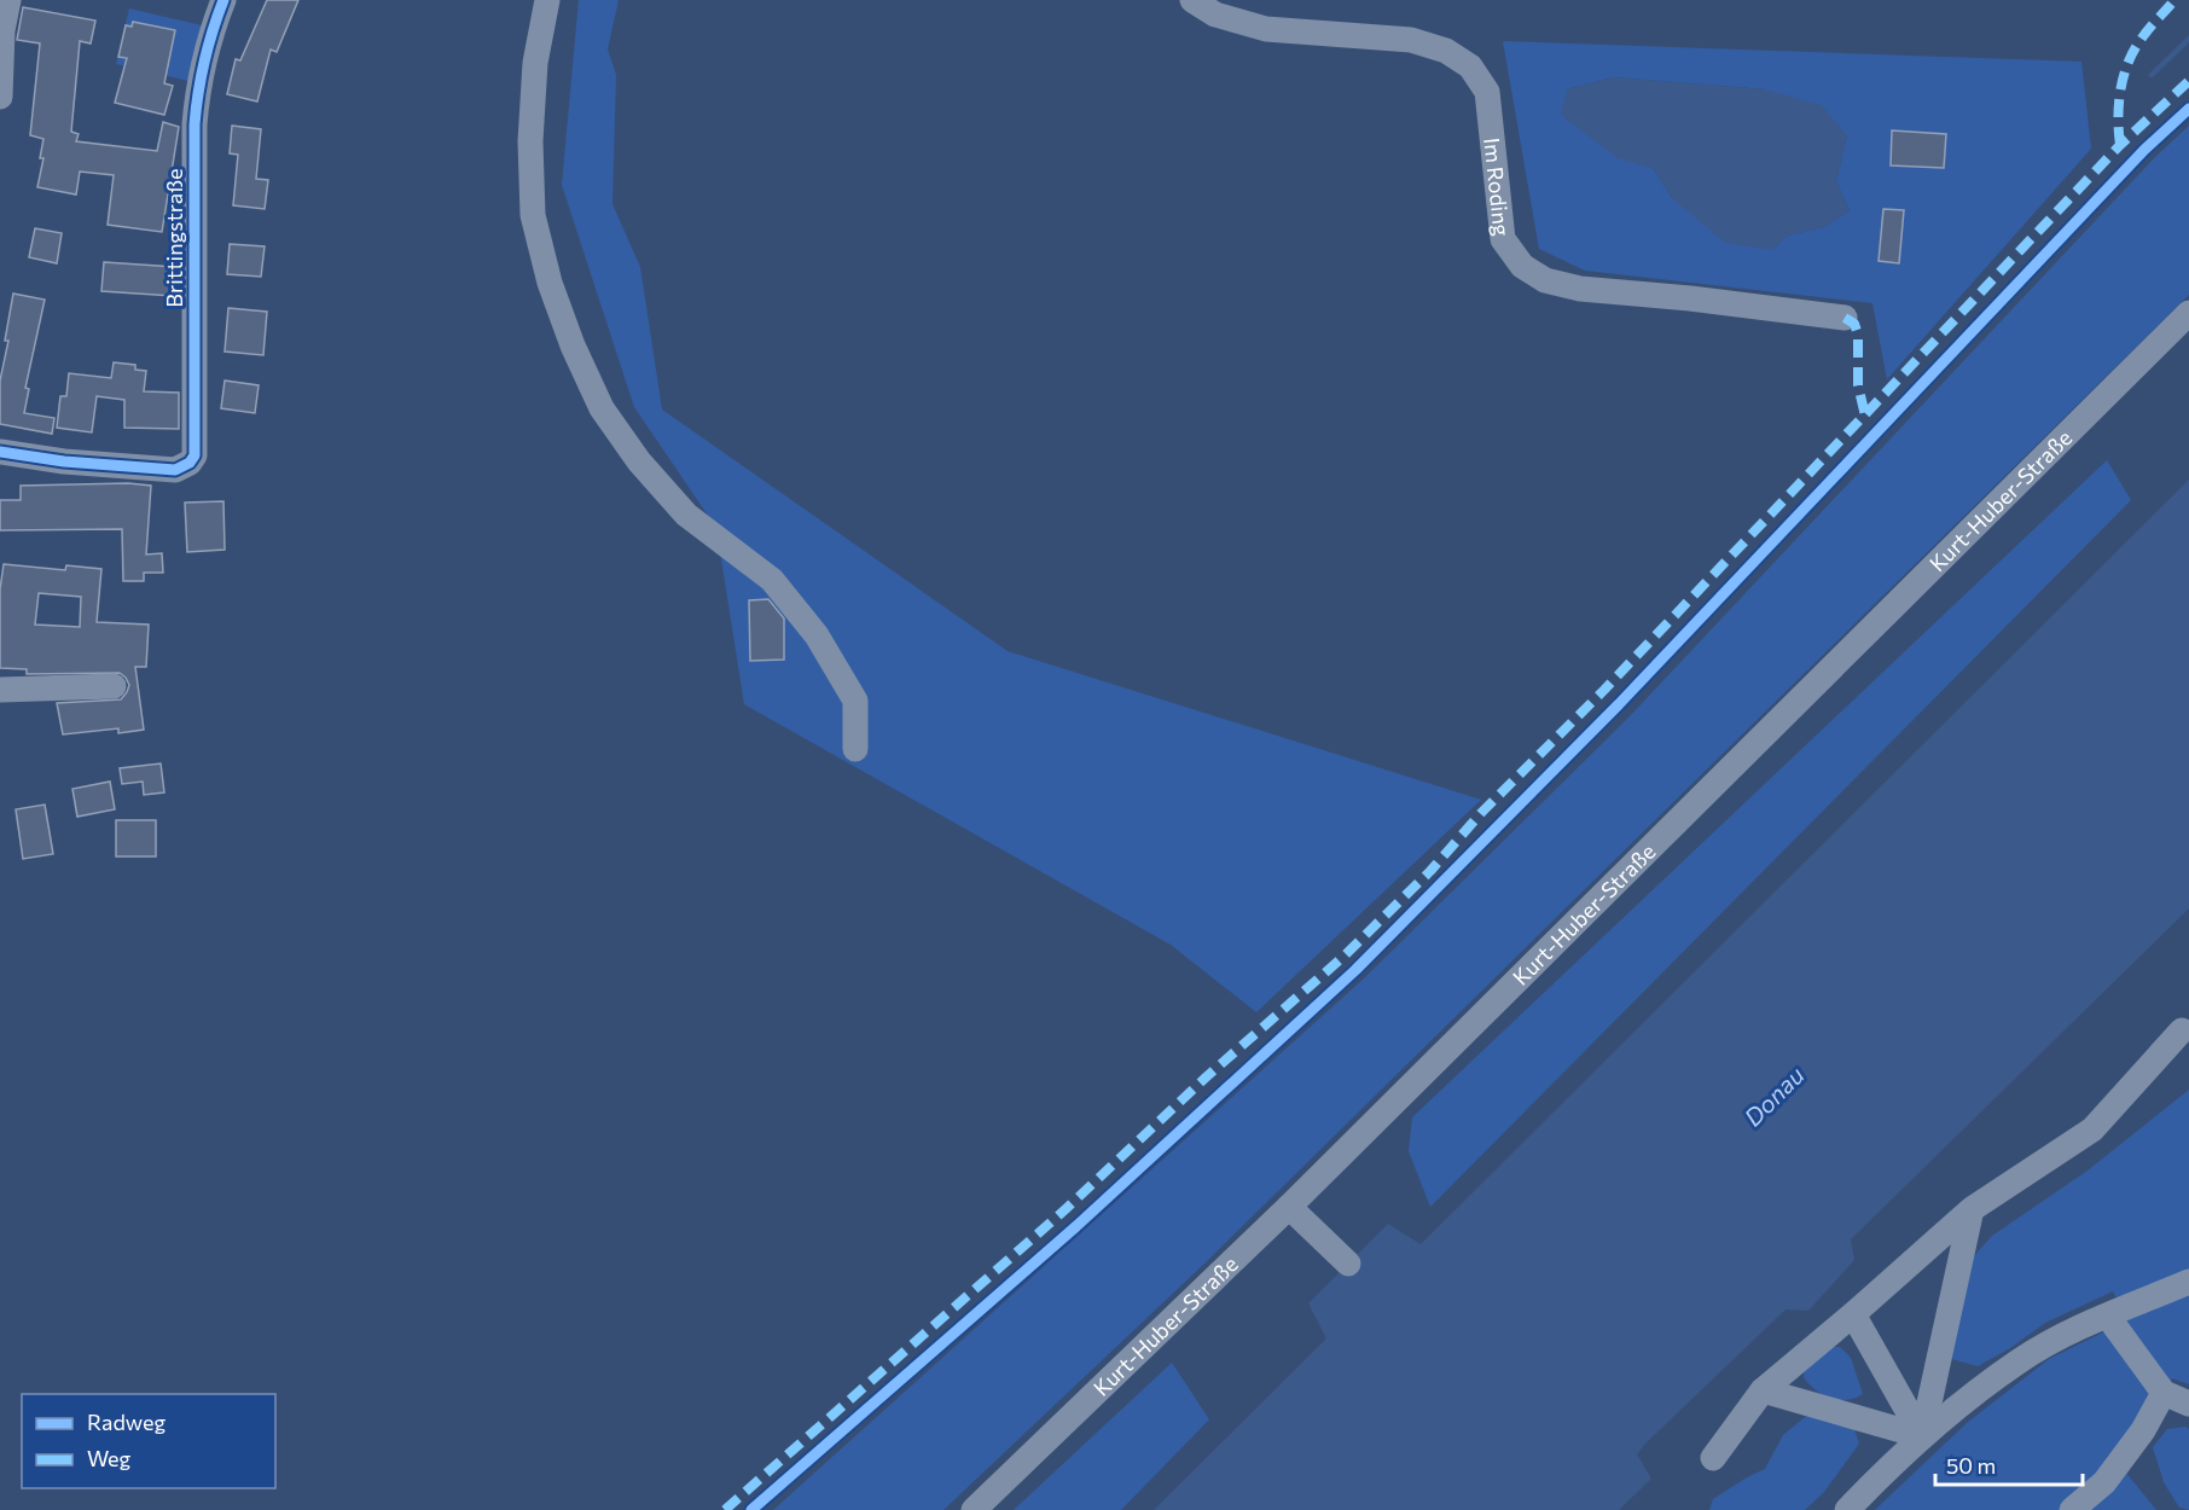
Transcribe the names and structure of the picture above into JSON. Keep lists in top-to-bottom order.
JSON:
{
  "streets": {
    "street": ["Im Roding", "Brittingstraße", "Kurt-Huber-Straße"]
  },
  "water": ["Donau"],
  "legend": ["Radweg", "Weg"],
  "scale_bar": "50 m"
}
